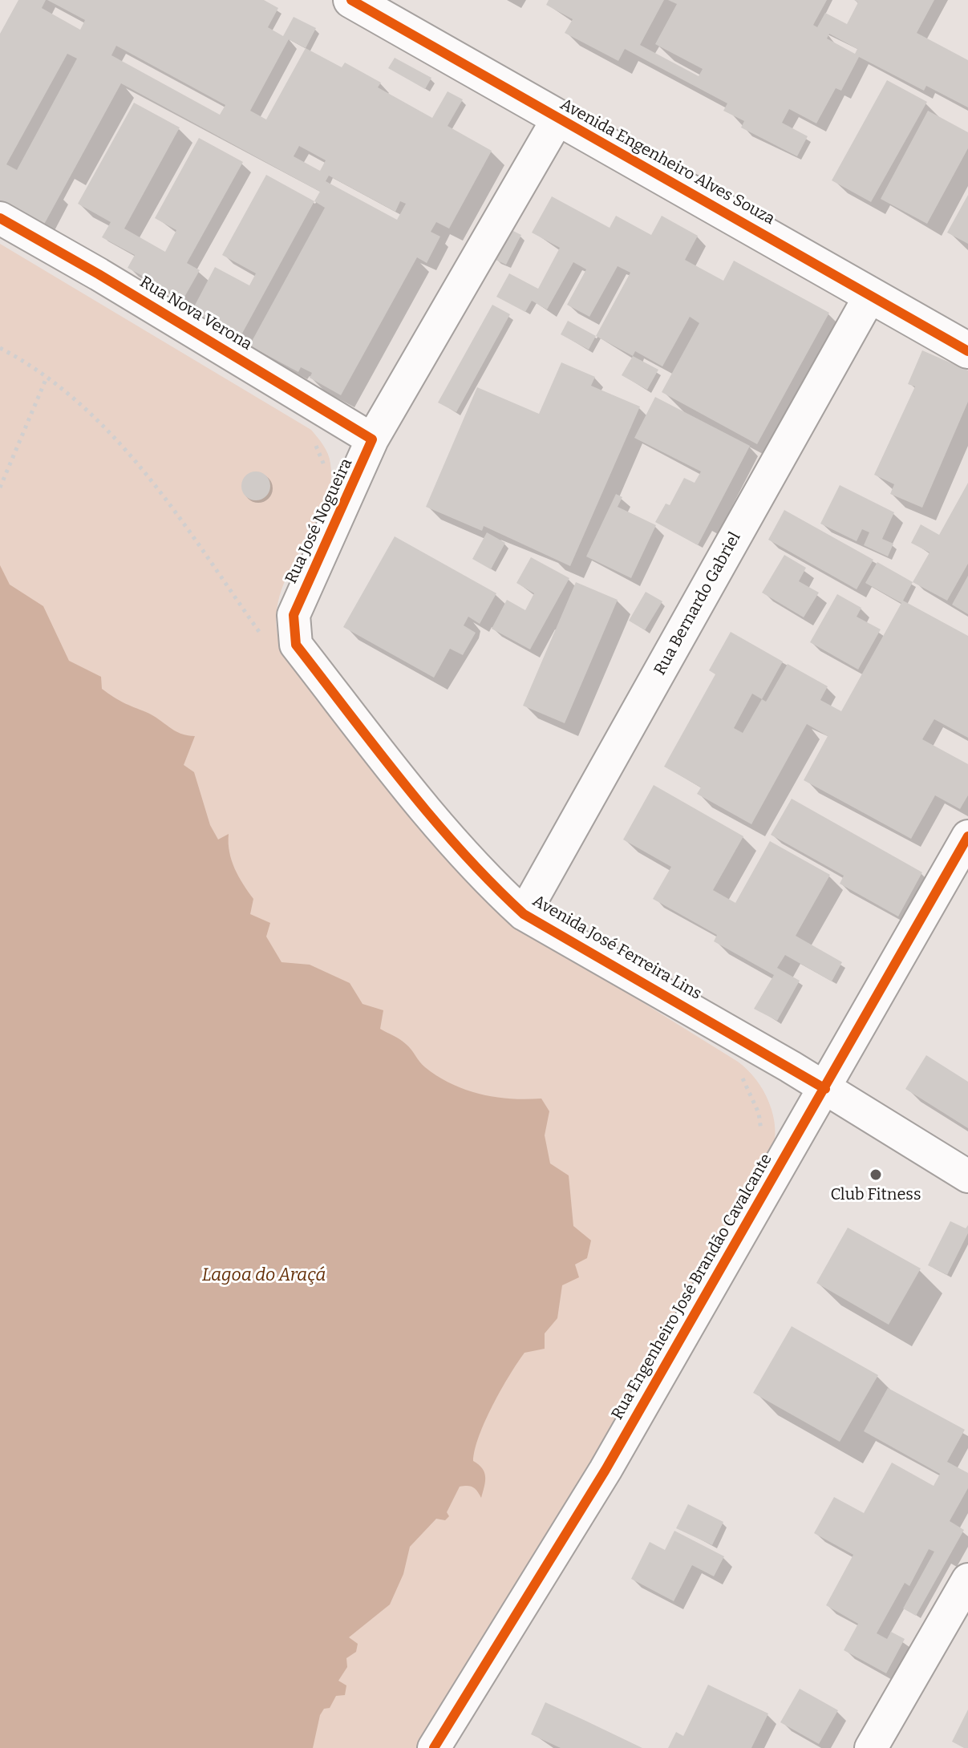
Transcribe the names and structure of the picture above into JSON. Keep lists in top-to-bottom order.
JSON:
{
  "streets": {
    "main road": ["Avenida Engenheiro Alves Souza"],
    "street": [
      "Rua Nova Verona",
      "Rua José Nogueira",
      "Rua Bernardo Gabriel",
      "Avenida José Ferreira Lins",
      "Rua Engenheiro José Brandão Cavalcante"
    ]
  },
  "crossings": [
    ["Avenida Engenheiro Alves Souza", "Rua José Nogueira"],
    ["Avenida Engenheiro Alves Souza", "Rua Bernardo Gabriel"],
    ["Rua Nova Verona", "Rua José Nogueira"],
    ["Rua José Nogueira", "Avenida José Ferreira Lins"],
    ["Rua Bernardo Gabriel", "Avenida José Ferreira Lins"],
    ["Avenida José Ferreira Lins", "Rua Engenheiro José Brandão Cavalcante"]
  ],
  "water": ["Lagoa do Araçá"],
  "places": ["Club Fitness"]
}
